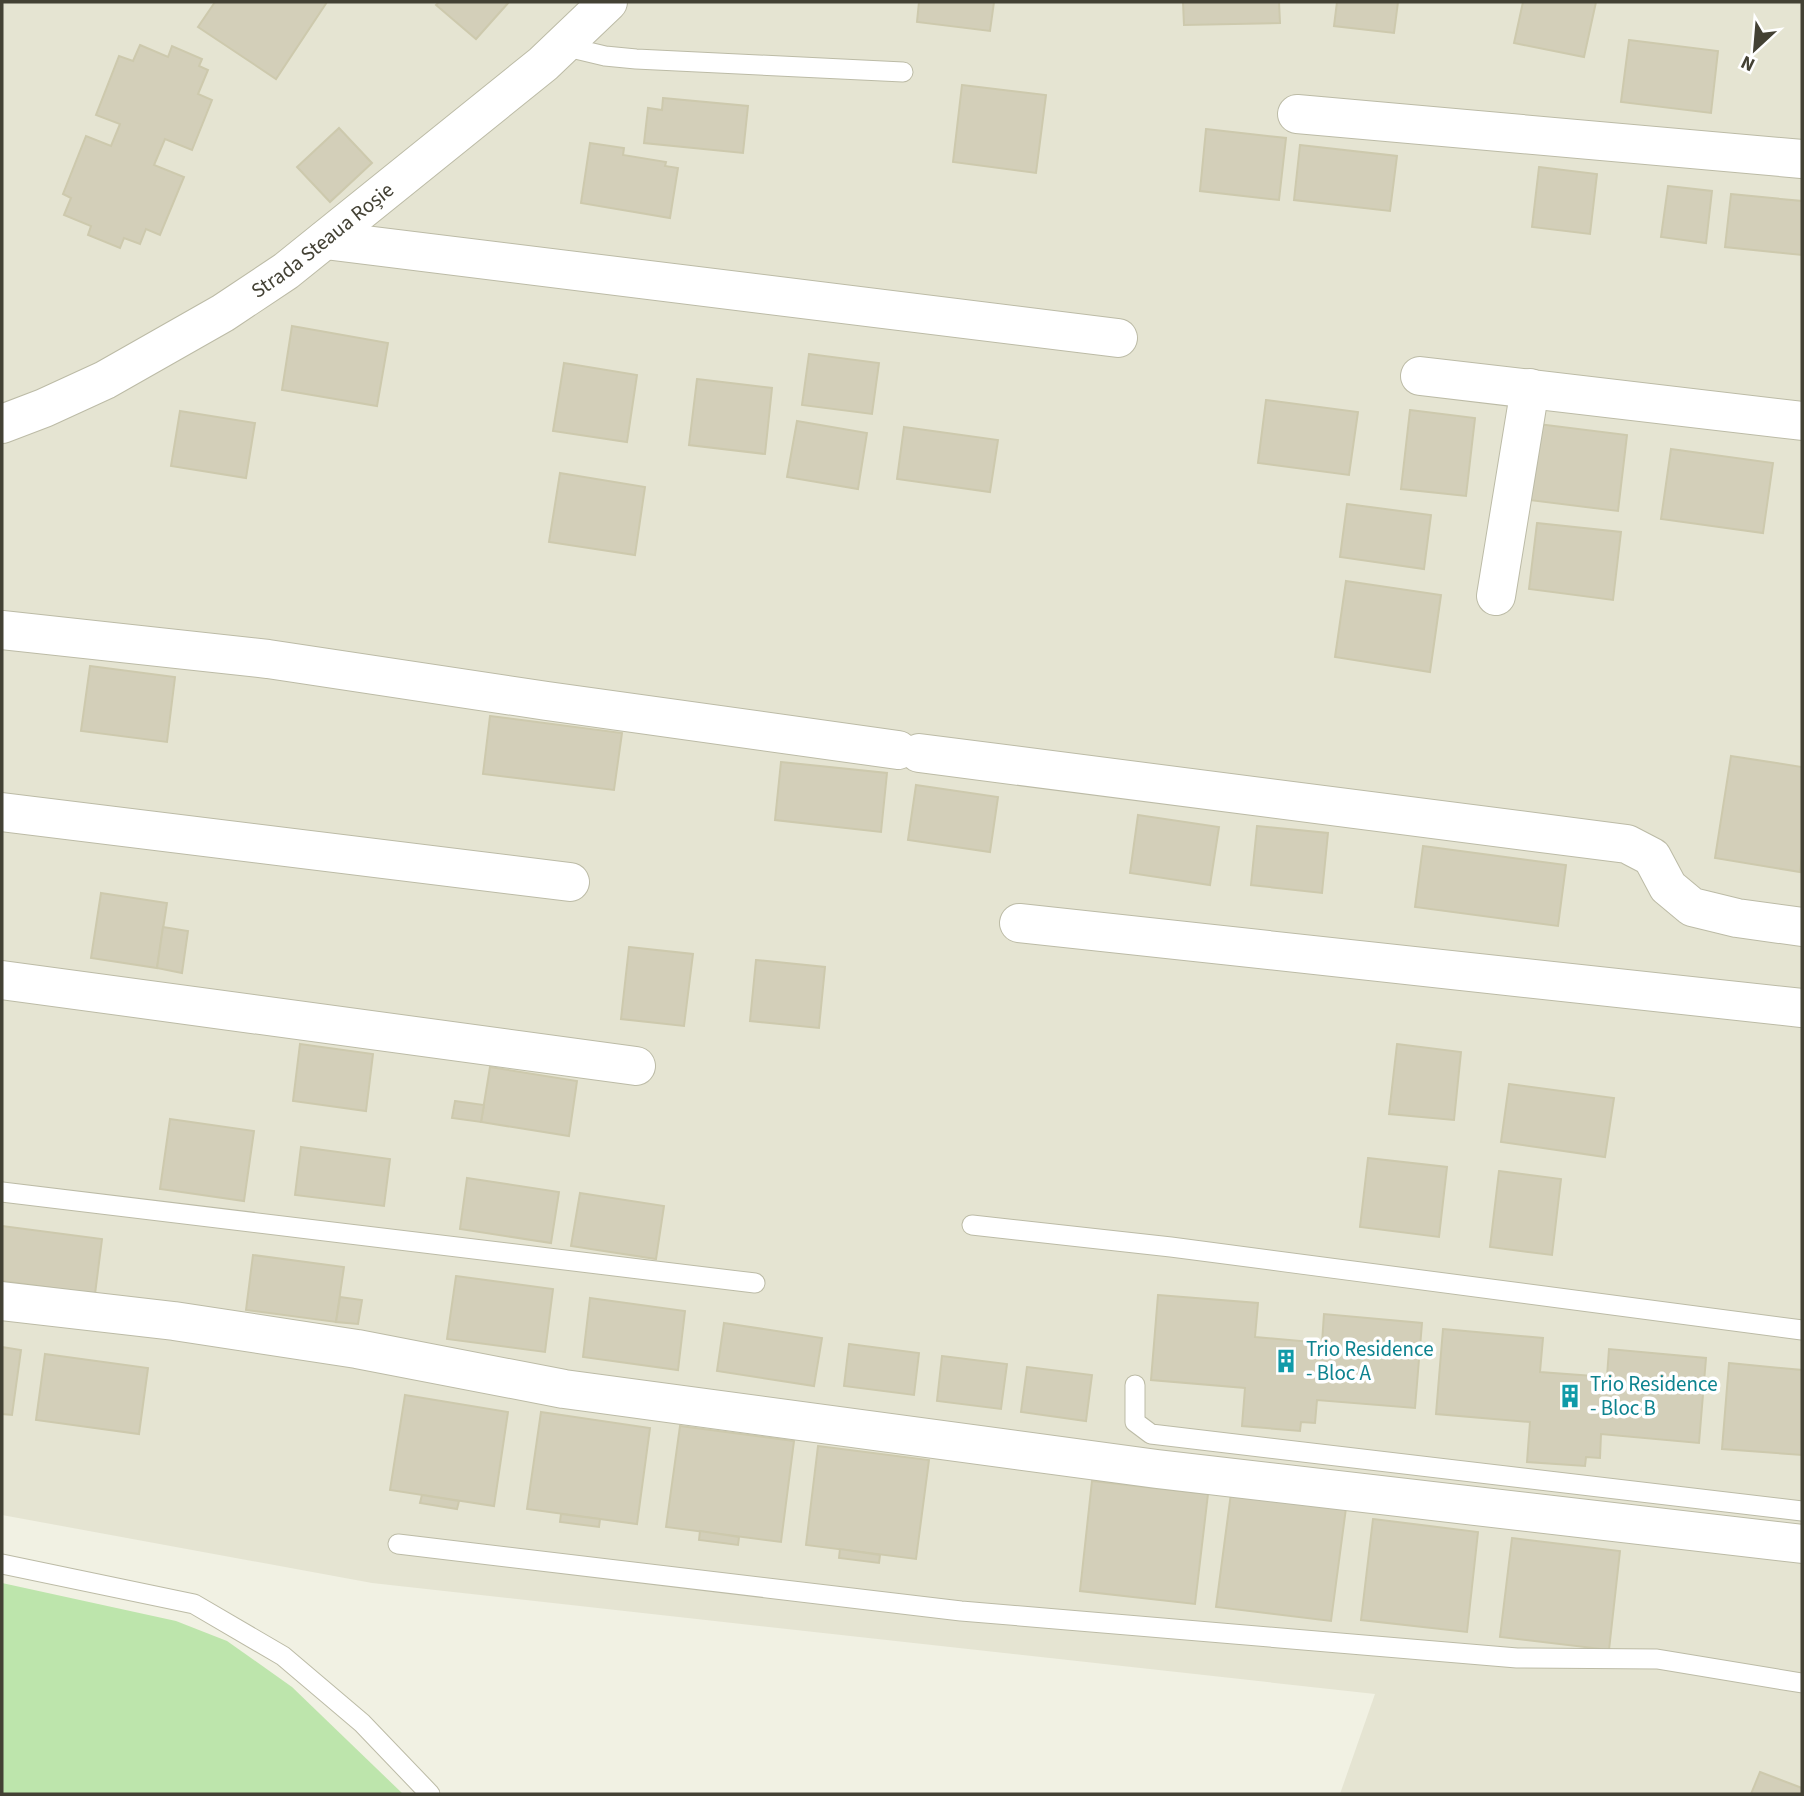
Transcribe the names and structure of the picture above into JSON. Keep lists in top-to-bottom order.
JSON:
{
  "streets": {
    "street": ["Strada Steaua Roșie"]
  },
  "places": {
    "building": ["Trio Residence - Bloc A", "Trio Residence - Bloc B"]
  },
  "north": "bottom left"
}
